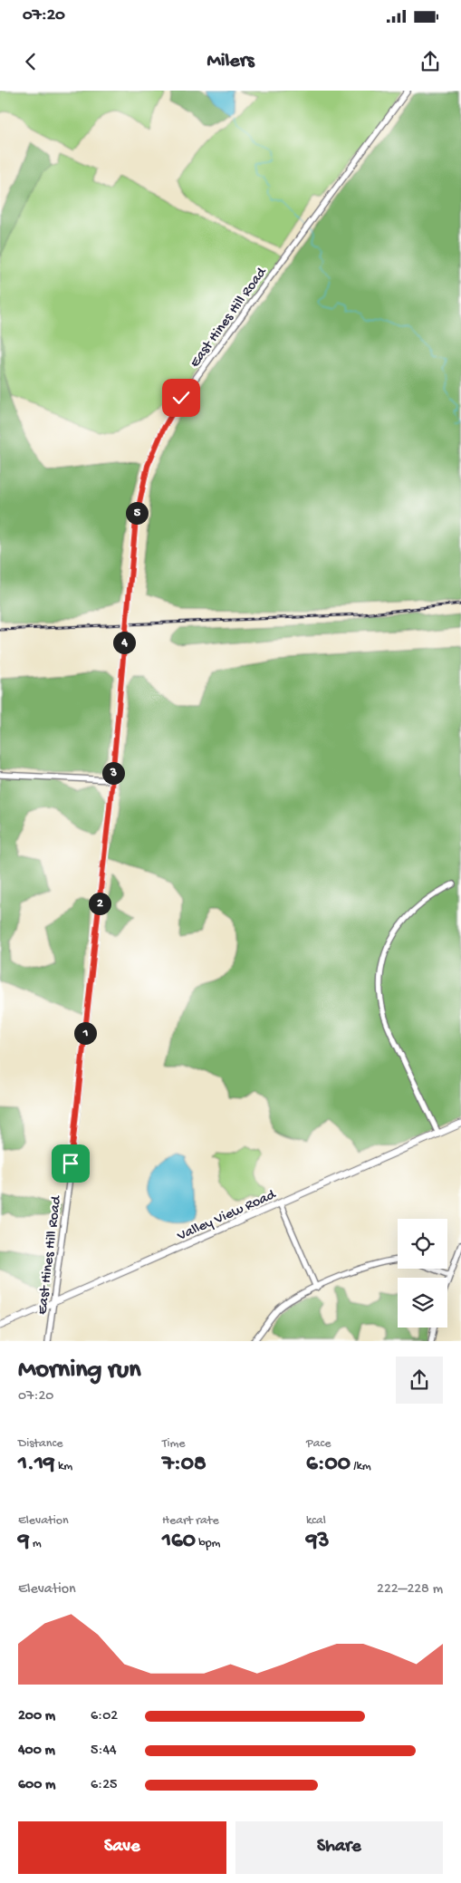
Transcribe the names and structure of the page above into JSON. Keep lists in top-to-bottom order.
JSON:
{
  "streets": {
    "main road": ["Valley View Road"],
    "street": ["East Hines Hill Road"]
  },
  "crossings": [
    ["East Hines Hill Road", "Valley View Road"]
  ],
  "page": {
    "status": "07:20",
    "header": "Milers",
    "pins": [
      "5",
      "4",
      "3",
      "2",
      "1"
    ],
    "heading": ["Morning run", "07:20"],
    "stats": [
      ["Distance", "1.19 km"],
      ["Time", "7:08"],
      ["Pace", "6:00 /km"],
      ["Elevation", "9 m"],
      ["Heart rate", "160 bpm"],
      ["kcal", "93"]
    ],
    "chart": ["Elevation", "222–228 m"],
    "list": [
      {
        "name": "200 m",
        "note": "6:02"
      },
      {
        "name": "400 m",
        "note": "5:44"
      },
      {
        "name": "600 m",
        "note": "6:25"
      }
    ],
    "buttons": ["Save", "Share"]
  }
}
